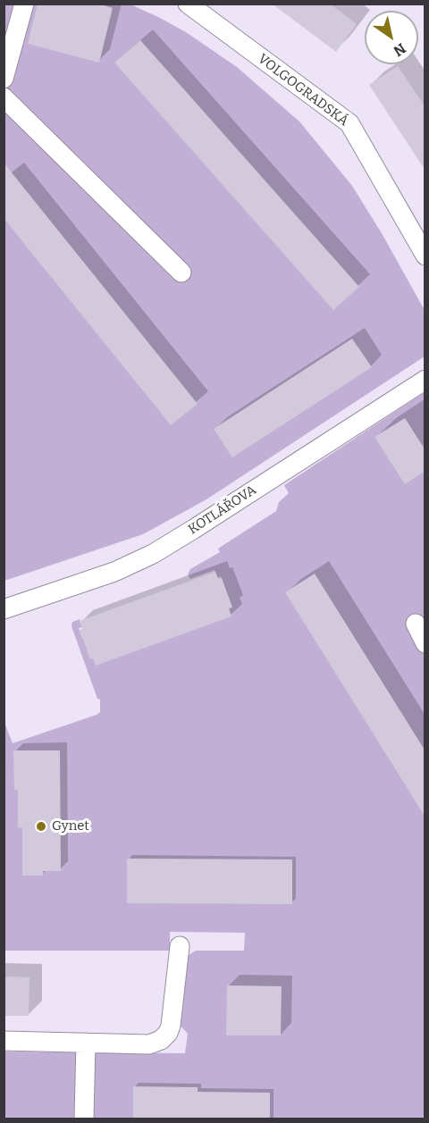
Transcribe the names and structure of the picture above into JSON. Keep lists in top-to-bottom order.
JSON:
{
  "streets": {
    "street": ["VOLGOGRADSKÁ", "KOTLÁŘOVA"]
  },
  "places": ["Gynet"],
  "north": "bottom right"
}
